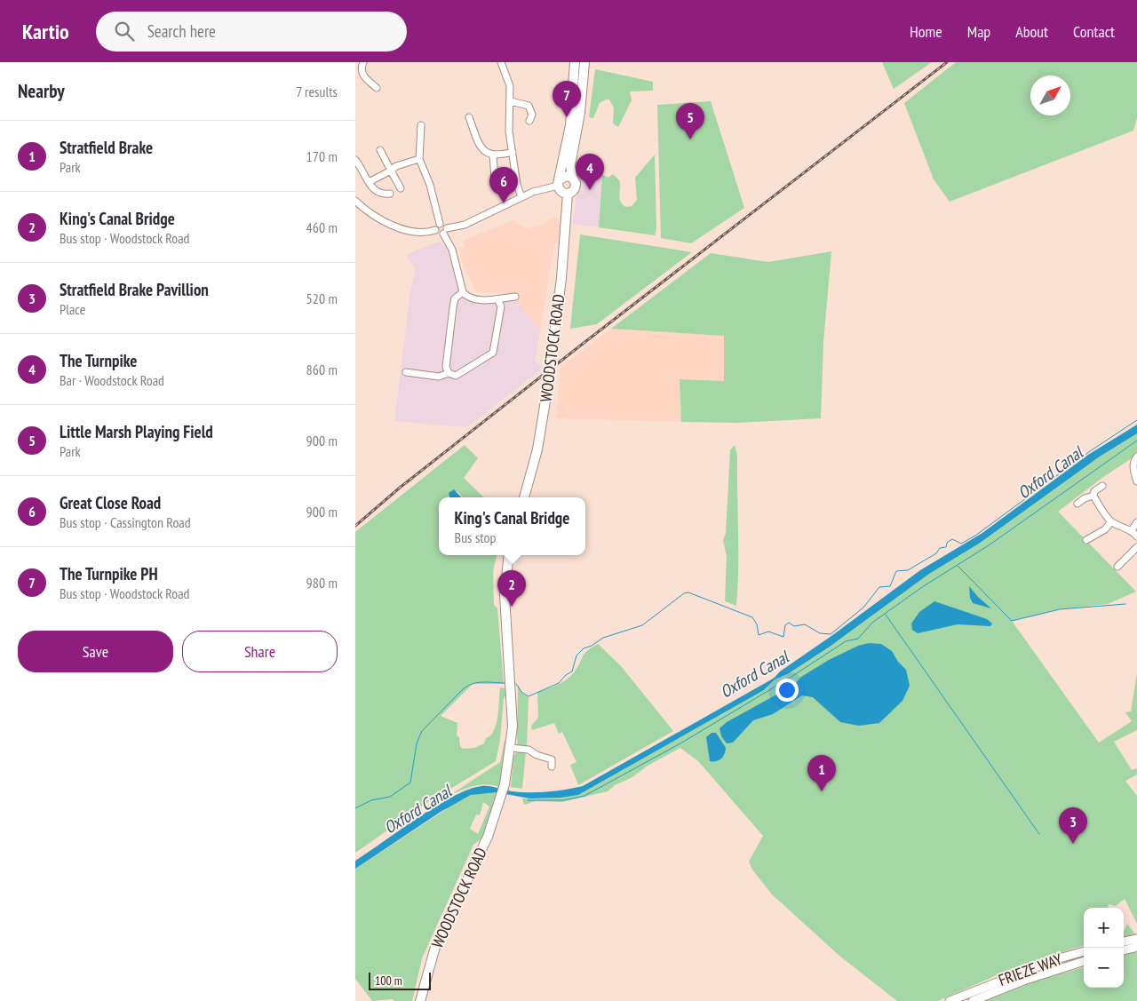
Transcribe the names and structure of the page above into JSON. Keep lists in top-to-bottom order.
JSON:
{
  "streets": {
    "highway": ["WOODSTOCK ROAD"],
    "main road": ["FRIEZE WAY"]
  },
  "water": ["Oxford Canal"],
  "scale_bar": "100 m",
  "north": "top right",
  "page": {
    "header": "Kartio",
    "search": "Search here",
    "nav": [
      "Home",
      "Map",
      "About",
      "Contact"
    ],
    "heading": ["Nearby", "7 results"],
    "pins": [
      "7",
      "5",
      "4",
      "6",
      "2",
      "1",
      "3"
    ],
    "list": [
      {
        "mark": "1",
        "name": "Stratfield Brake",
        "note": "Park",
        "value": "170 m"
      },
      {
        "mark": "2",
        "name": "King's Canal Bridge",
        "note": "Bus stop · Woodstock Road",
        "value": "460 m"
      },
      {
        "mark": "3",
        "name": "Stratfield Brake Pavillion",
        "note": "Place",
        "value": "520 m"
      },
      {
        "mark": "4",
        "name": "The Turnpike",
        "note": "Bar · Woodstock Road",
        "value": "860 m"
      },
      {
        "mark": "5",
        "name": "Little Marsh Playing Field",
        "note": "Park",
        "value": "900 m"
      },
      {
        "mark": "6",
        "name": "Great Close Road",
        "note": "Bus stop · Cassington Road",
        "value": "900 m"
      },
      {
        "mark": "7",
        "name": "The Turnpike PH",
        "note": "Bus stop · Woodstock Road",
        "value": "980 m"
      }
    ],
    "popup": ["King's Canal Bridge", "Bus stop"],
    "buttons": ["Save", "Share"],
    "map_buttons": ["+", "−"],
    "scale": "100 m"
  }
}
